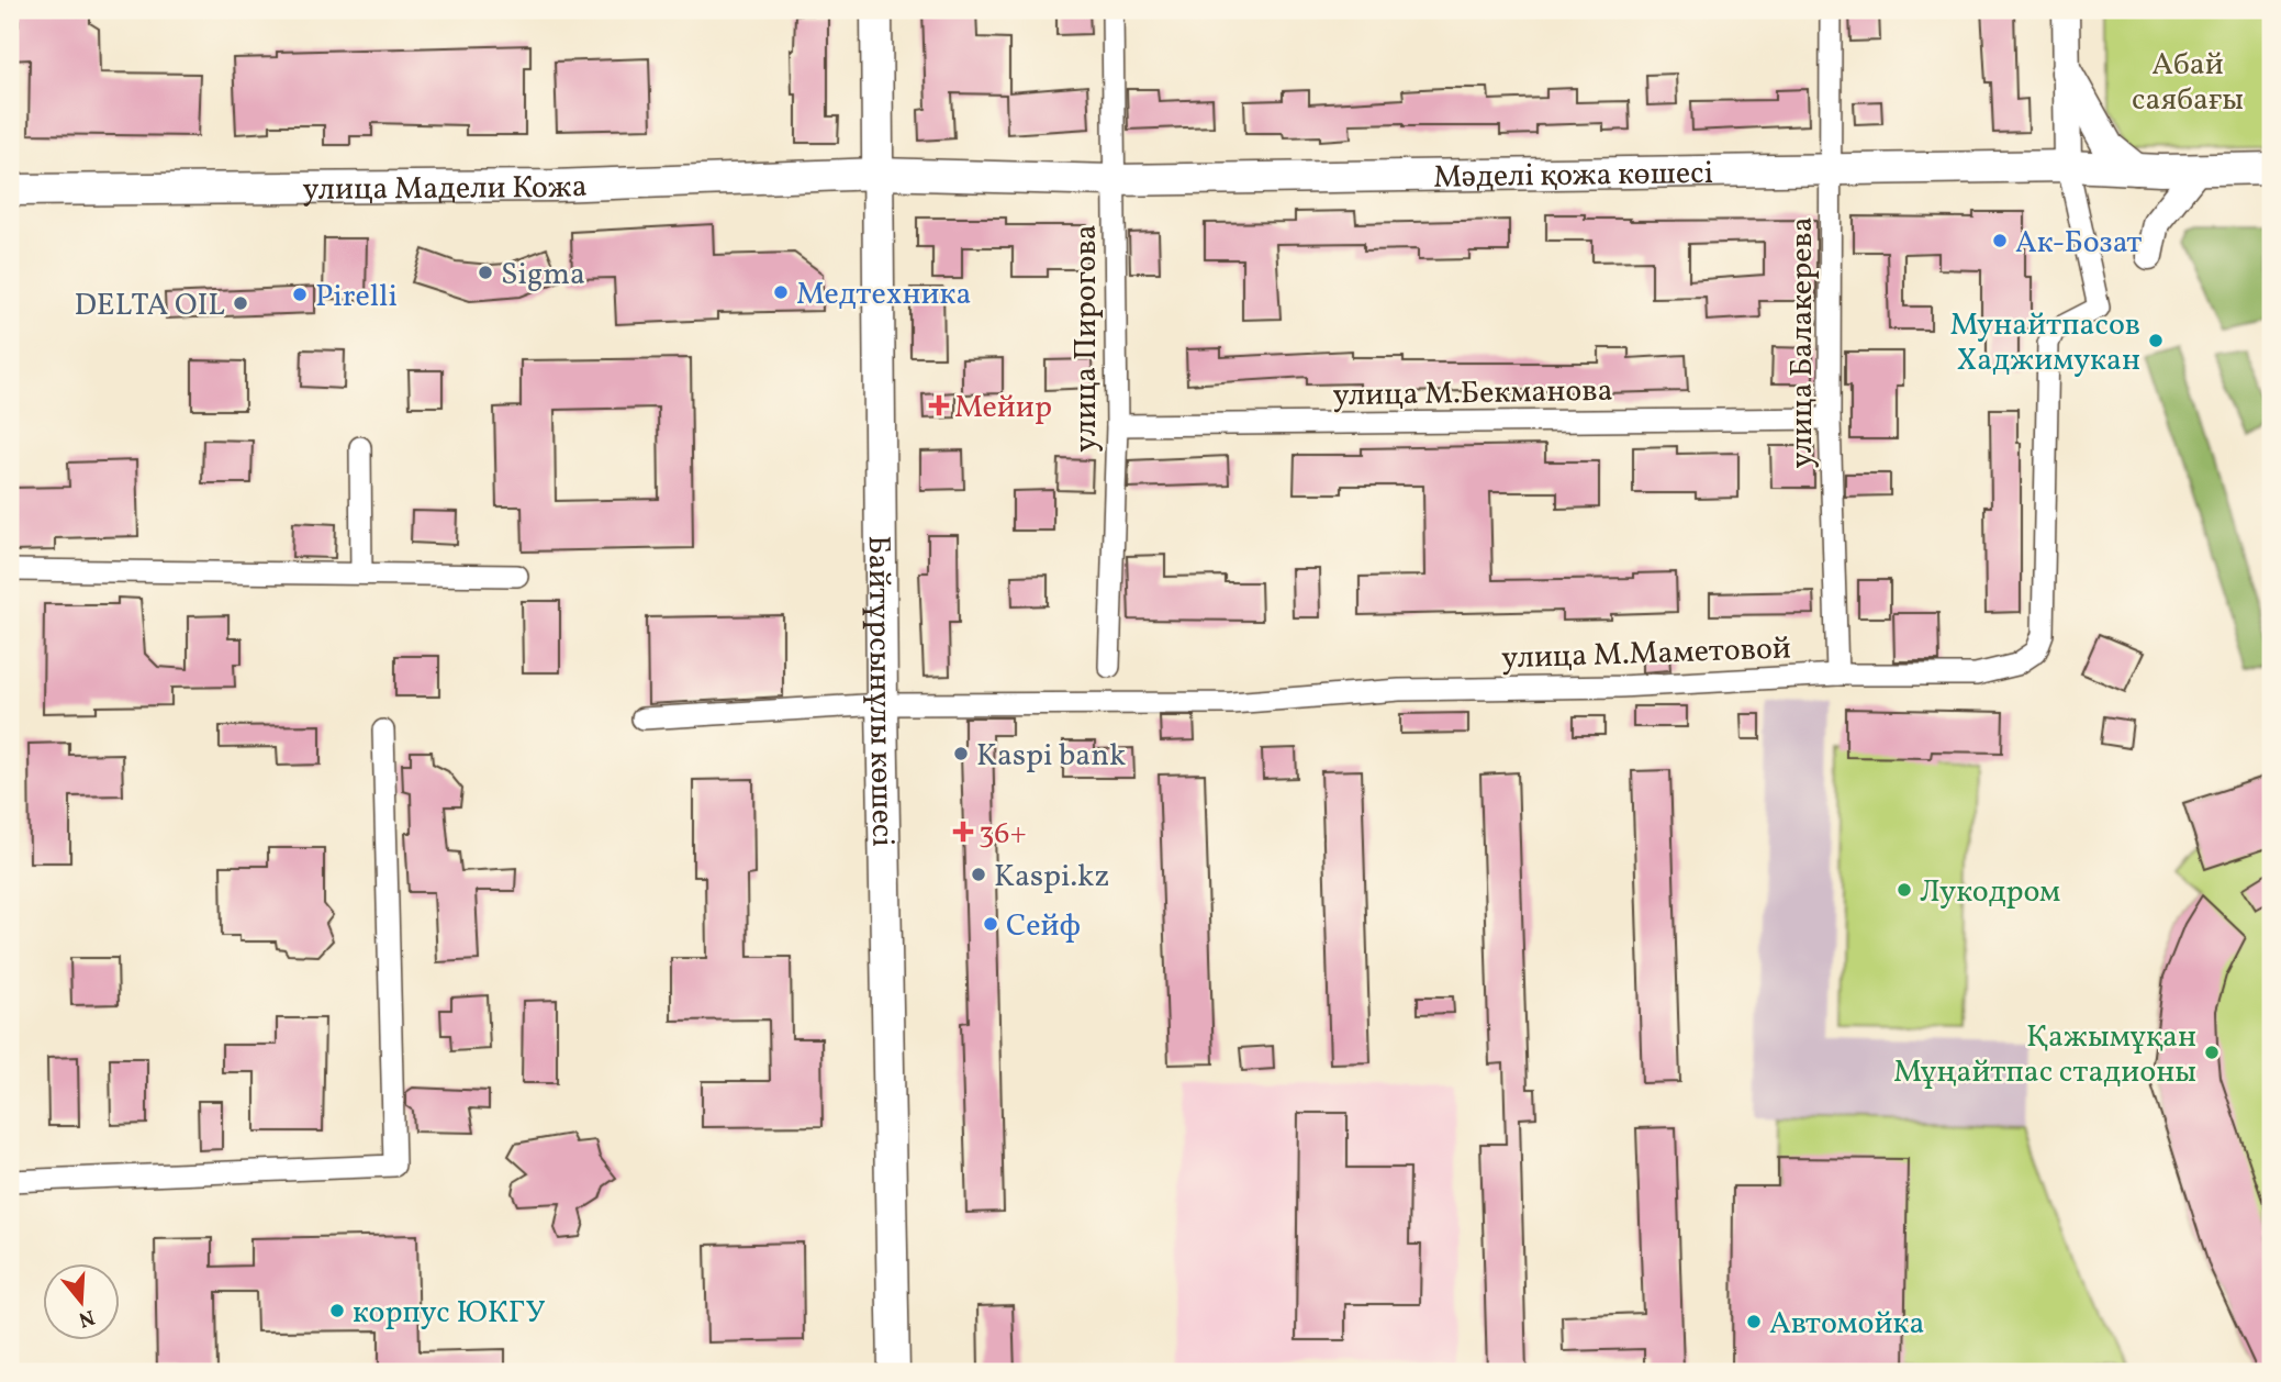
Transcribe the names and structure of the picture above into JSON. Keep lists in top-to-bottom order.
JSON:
{
  "streets": {
    "main road": ["Мәделі қожа көшесі", "улица Мадели Кожа", "Байтұрсынұлы көшесі"],
    "street": [
      "улица Пирогова",
      "улица Балакерева",
      "улица М.Бекманова",
      "улица М.Маметовой"
    ]
  },
  "crossings": [
    ["Мәделі қожа көшесі", "улица Мадели Кожа"],
    ["Мәделі қожа көшесі", "улица Пирогова"],
    ["Мәделі қожа көшесі", "улица Балакерева"],
    ["Мәделі қожа көшесі", "улица М.Маметовой"],
    ["Мәделі қожа көшесі", "Байтұрсынұлы көшесі"],
    ["улица Мадели Кожа", "Байтұрсынұлы көшесі"],
    ["улица Пирогова", "улица М.Бекманова"],
    ["улица Балакерева", "улица М.Бекманова"],
    ["улица Балакерева", "улица М.Маметовой"],
    ["улица М.Маметовой", "Байтұрсынұлы көшесі"]
  ],
  "parks": ["Абай саябағы"],
  "places": {
    "other": [
      "Ак-Бозат",
      "Sigma",
      "Медтехника",
      "Pirelli",
      "DELTA OIL",
      "Мунайтпасов Хаджимукан",
      "Kaspi bank",
      "Kaspi.kz",
      "Лукодром",
      "Сейф",
      "Қажымұқан Мұңайтпас стадионы",
      "корпус ЮКГУ",
      "Автомойка"
    ],
    "health": ["Мейир", "36+"]
  },
  "north": "bottom"
}
